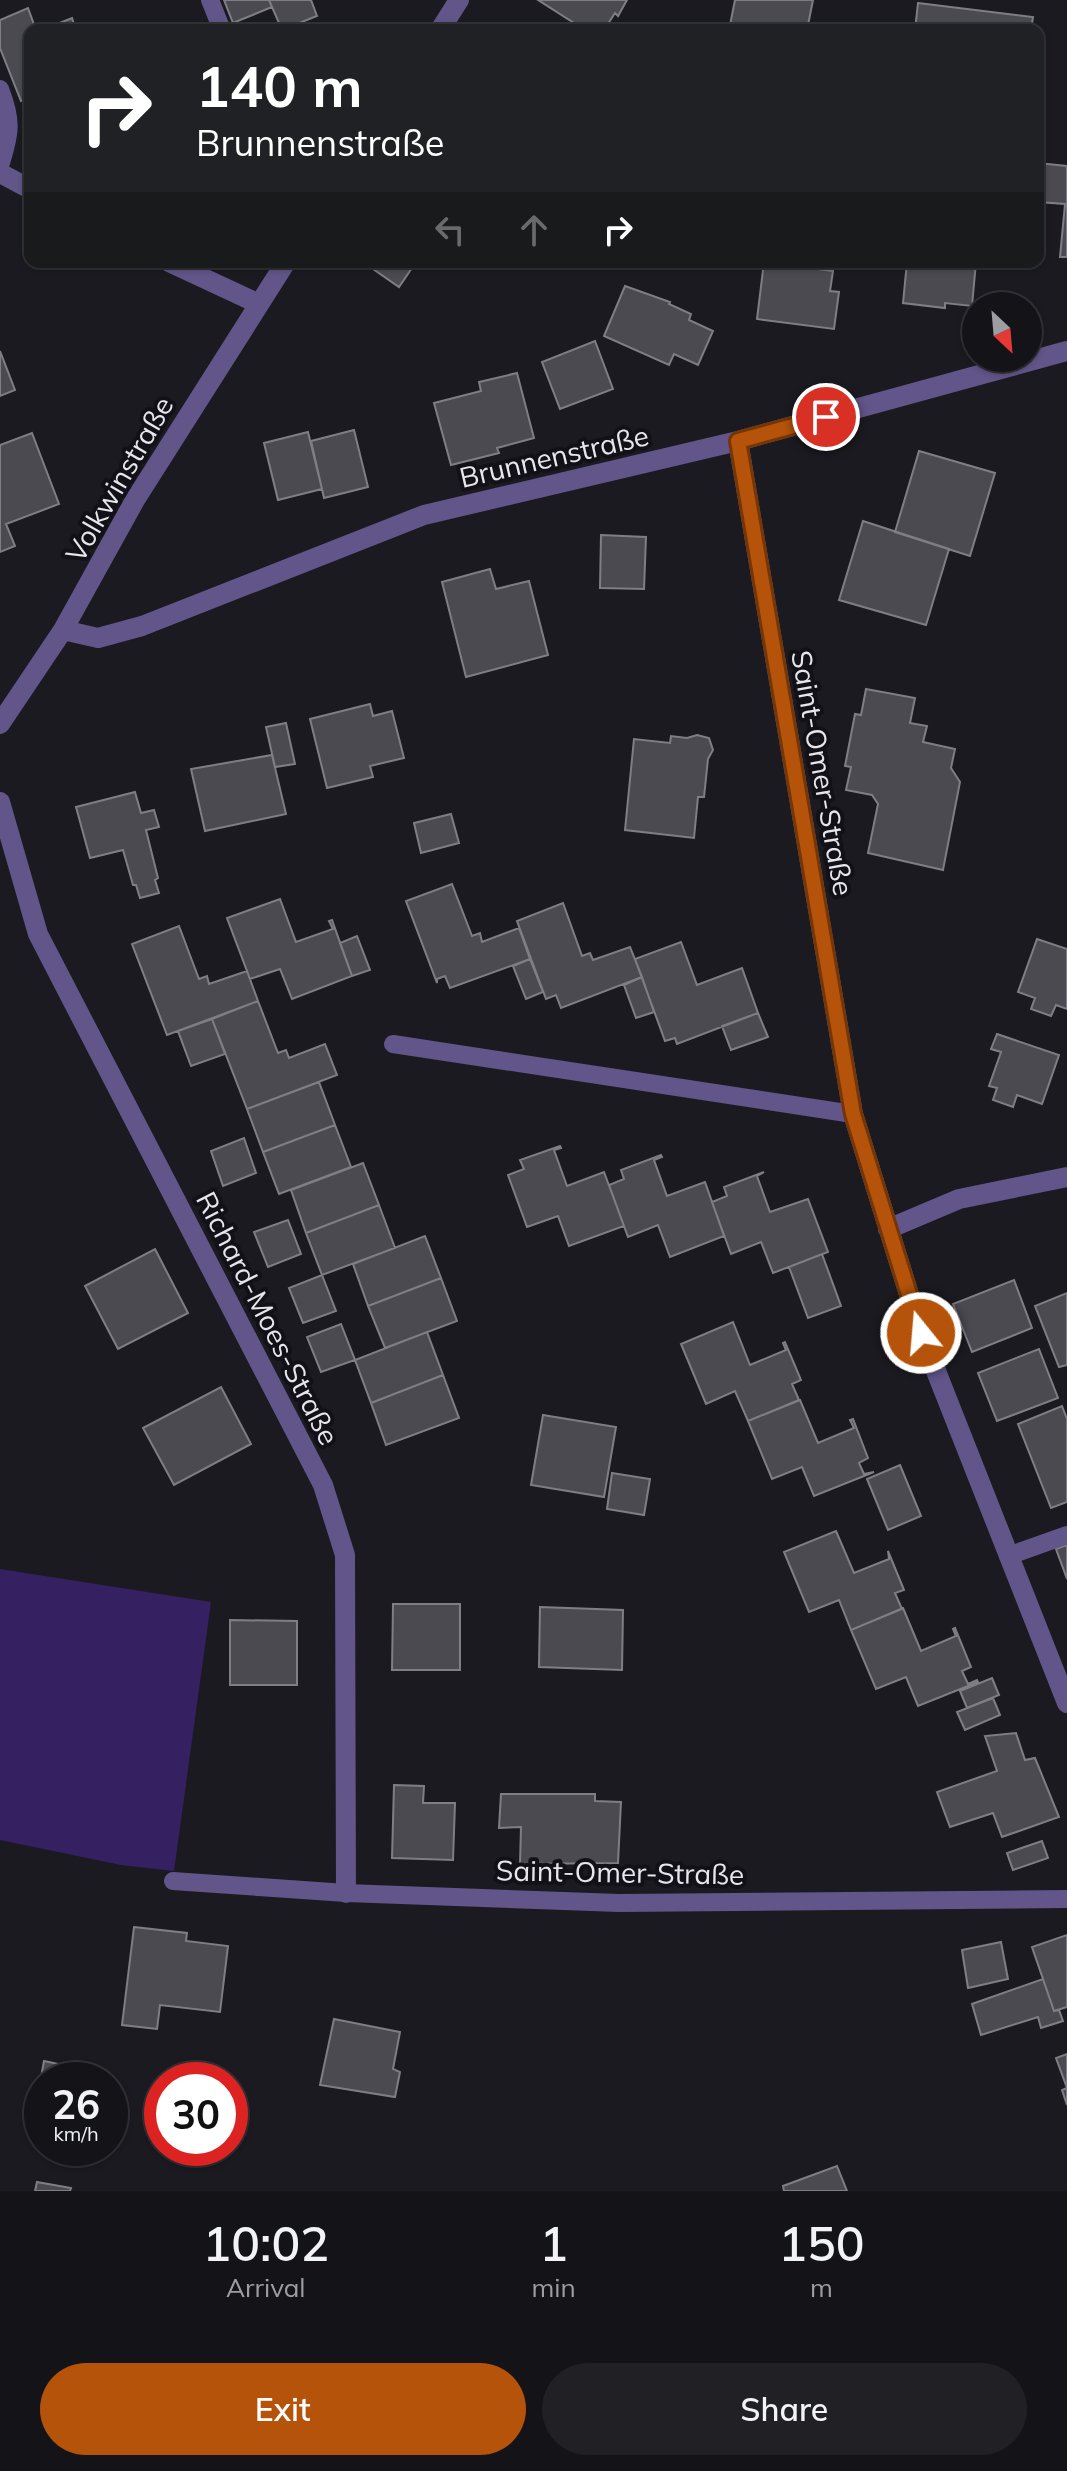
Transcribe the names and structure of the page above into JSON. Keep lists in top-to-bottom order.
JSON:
{
  "streets": {
    "street": [
      "Brunnenstraße",
      "Volkwinstraße",
      "Saint-Omer-Straße",
      "Richard-Moes-Straße"
    ]
  },
  "crossings": [
    ["Brunnenstraße", "Volkwinstraße"],
    ["Brunnenstraße", "Saint-Omer-Straße"],
    ["Saint-Omer-Straße", "Richard-Moes-Straße"]
  ],
  "north": "bottom right",
  "page": {
    "turn": ["140 m", "Brunnenstraße"],
    "speed": "26 km/h",
    "limit": "30",
    "eta": [
      "10:02",
      "Arrival",
      "1",
      "min",
      "150",
      "m"
    ],
    "buttons": ["Exit", "Share"]
  }
}
